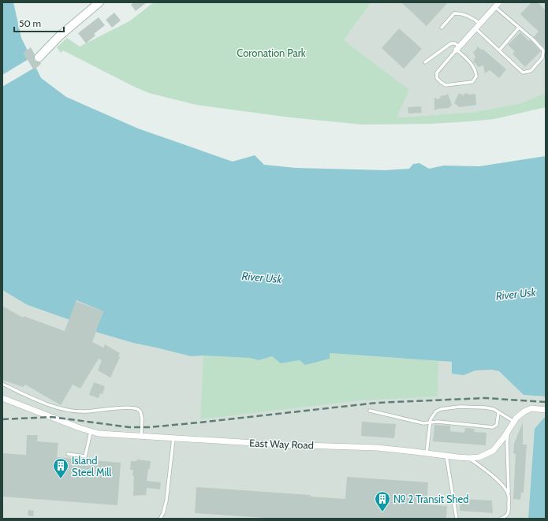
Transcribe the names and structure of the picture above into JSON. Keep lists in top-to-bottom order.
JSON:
{
  "streets": {
    "street": ["East Way Road"]
  },
  "water": ["River Usk"],
  "parks": ["Coronation Park"],
  "places": {
    "building": ["Island Steel Mill", "№ 2 Transit Shed"]
  },
  "scale_bar": "50 m"
}
